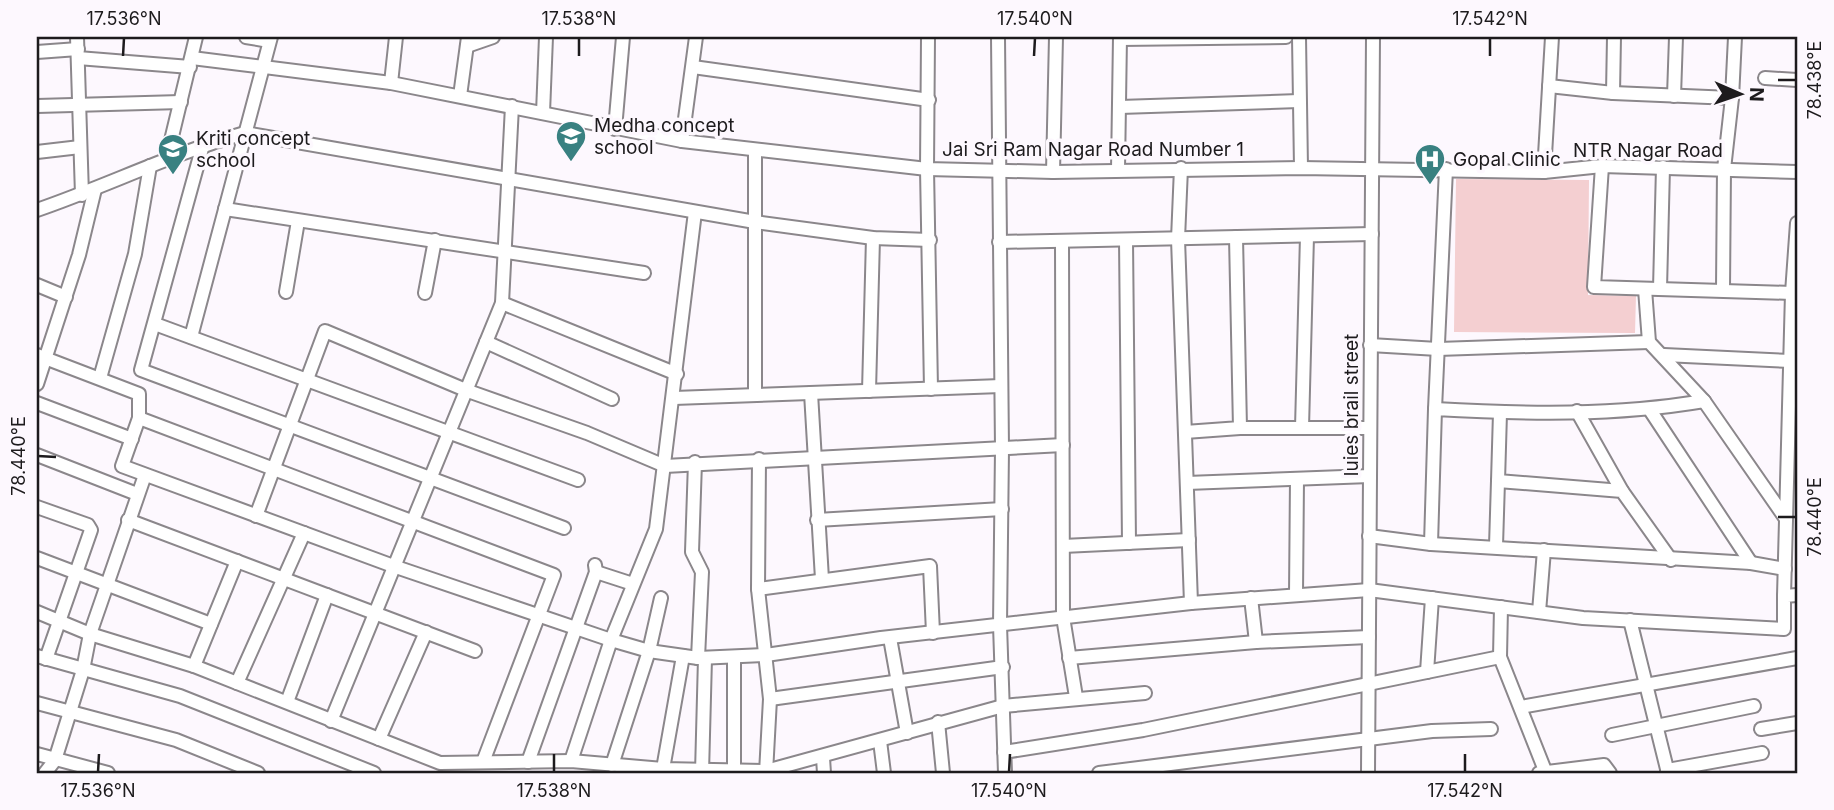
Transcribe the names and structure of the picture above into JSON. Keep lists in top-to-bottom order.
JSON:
{
  "streets": {
    "street": ["Jai Sri Ram Nagar Road Number 1", "NTR Nagar Road", "luies brail street"]
  },
  "crossings": [
    ["Jai Sri Ram Nagar Road Number 1", "NTR Nagar Road"],
    ["Jai Sri Ram Nagar Road Number 1", "luies brail street"],
    ["NTR Nagar Road", "luies brail street"]
  ],
  "places": {
    "school or university": ["Medha concept school", "Kriti concept school"],
    "hospital": ["Gopal Clinic"]
  },
  "north": "right",
  "coordinates": [
    "17.536°N",
    "17.538°N",
    "17.540°N",
    "17.542°N",
    "78.438°E",
    "78.440°E"
  ]
}
